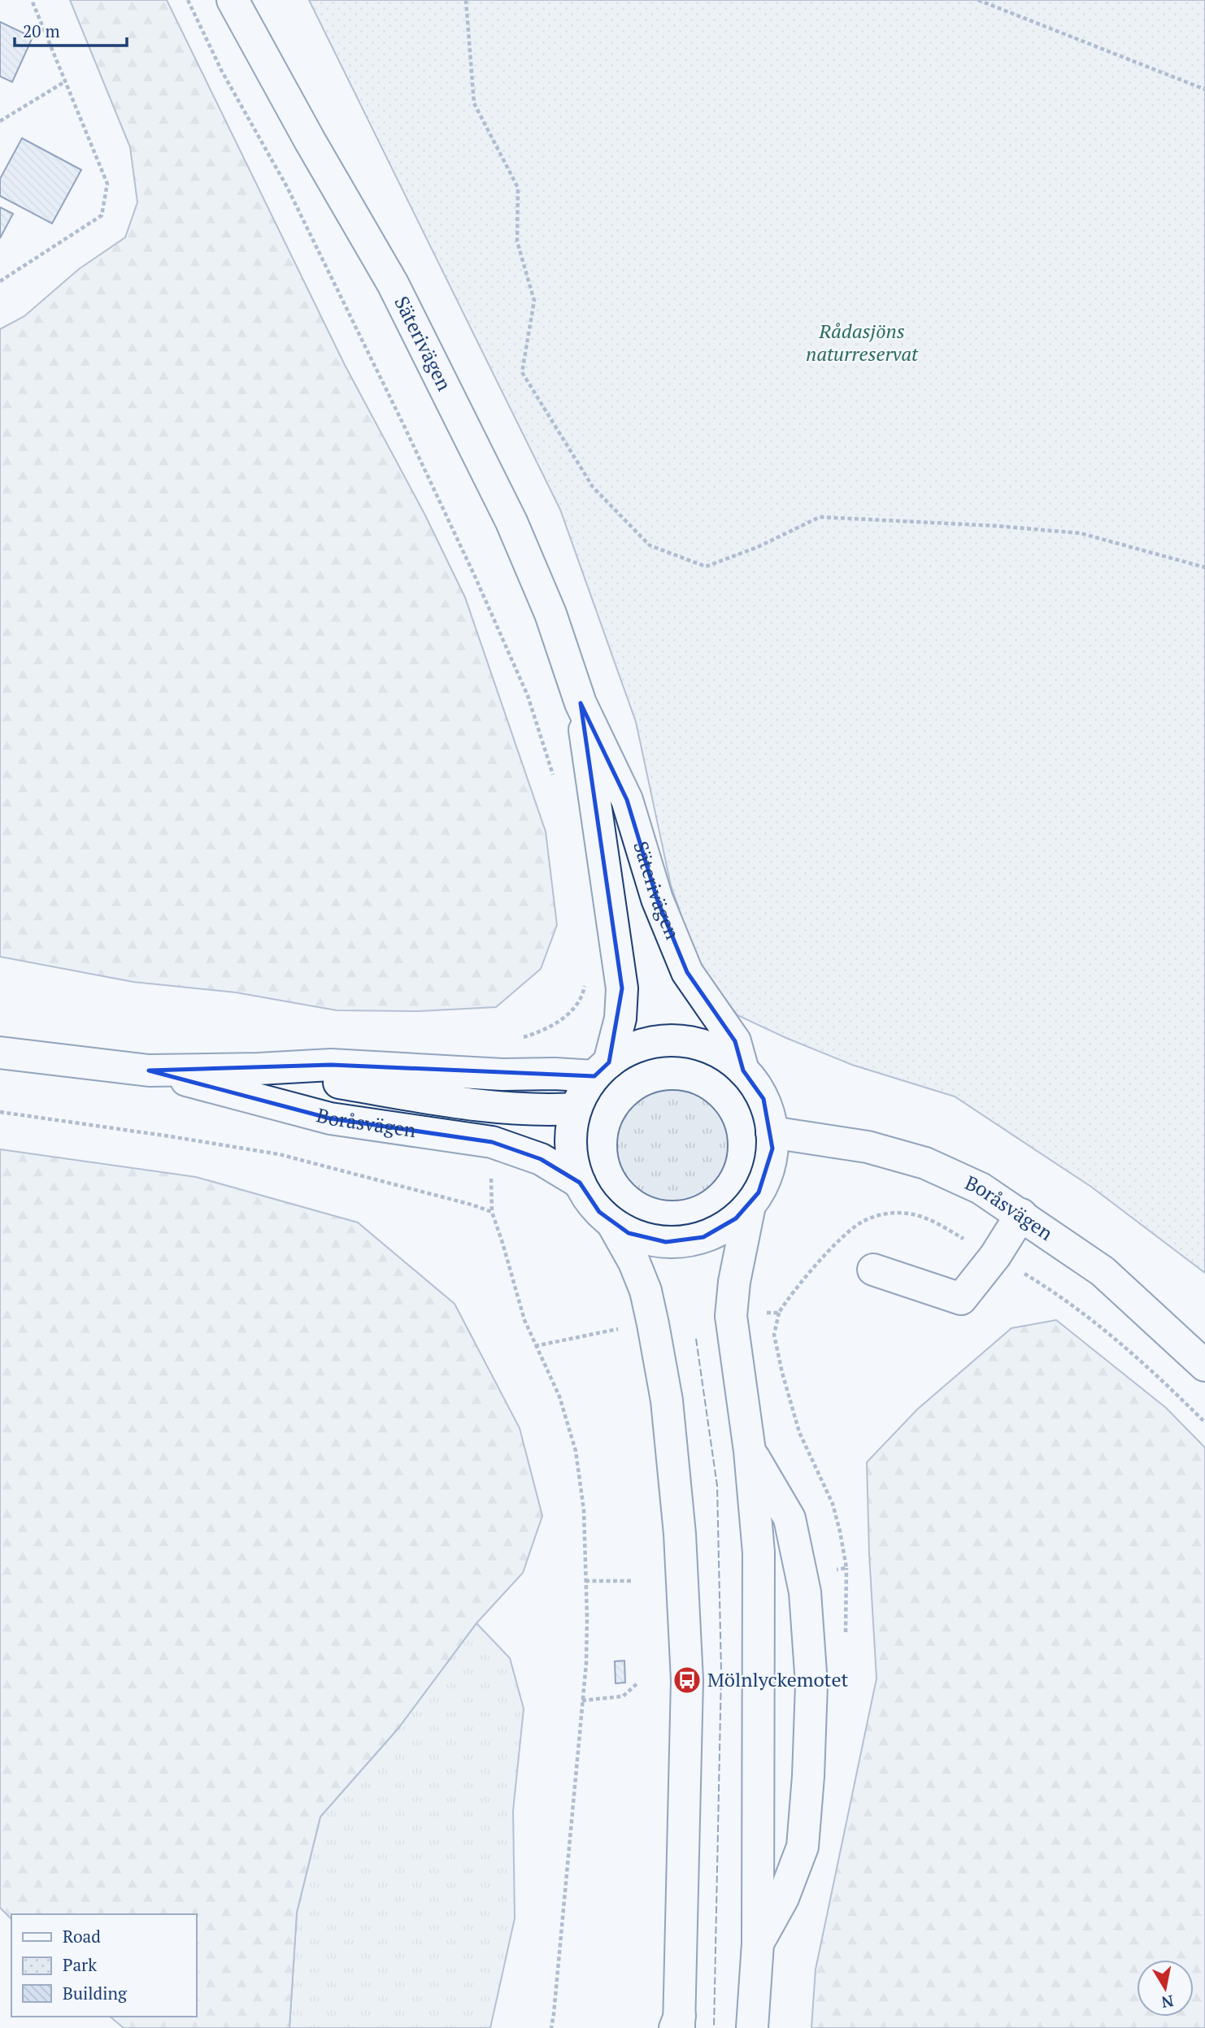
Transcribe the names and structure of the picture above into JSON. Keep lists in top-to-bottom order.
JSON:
{
  "streets": {
    "street": ["Säterivägen", "Boråsvägen"]
  },
  "crossings": [
    ["Säterivägen", "Boråsvägen"]
  ],
  "parks": ["Rådasjöns naturreservat"],
  "places": {
    "bus stop": ["Mölnlyckemotet"]
  },
  "legend": ["Road", "Park", "Building"],
  "scale_bar": "20 m",
  "north": "bottom"
}
